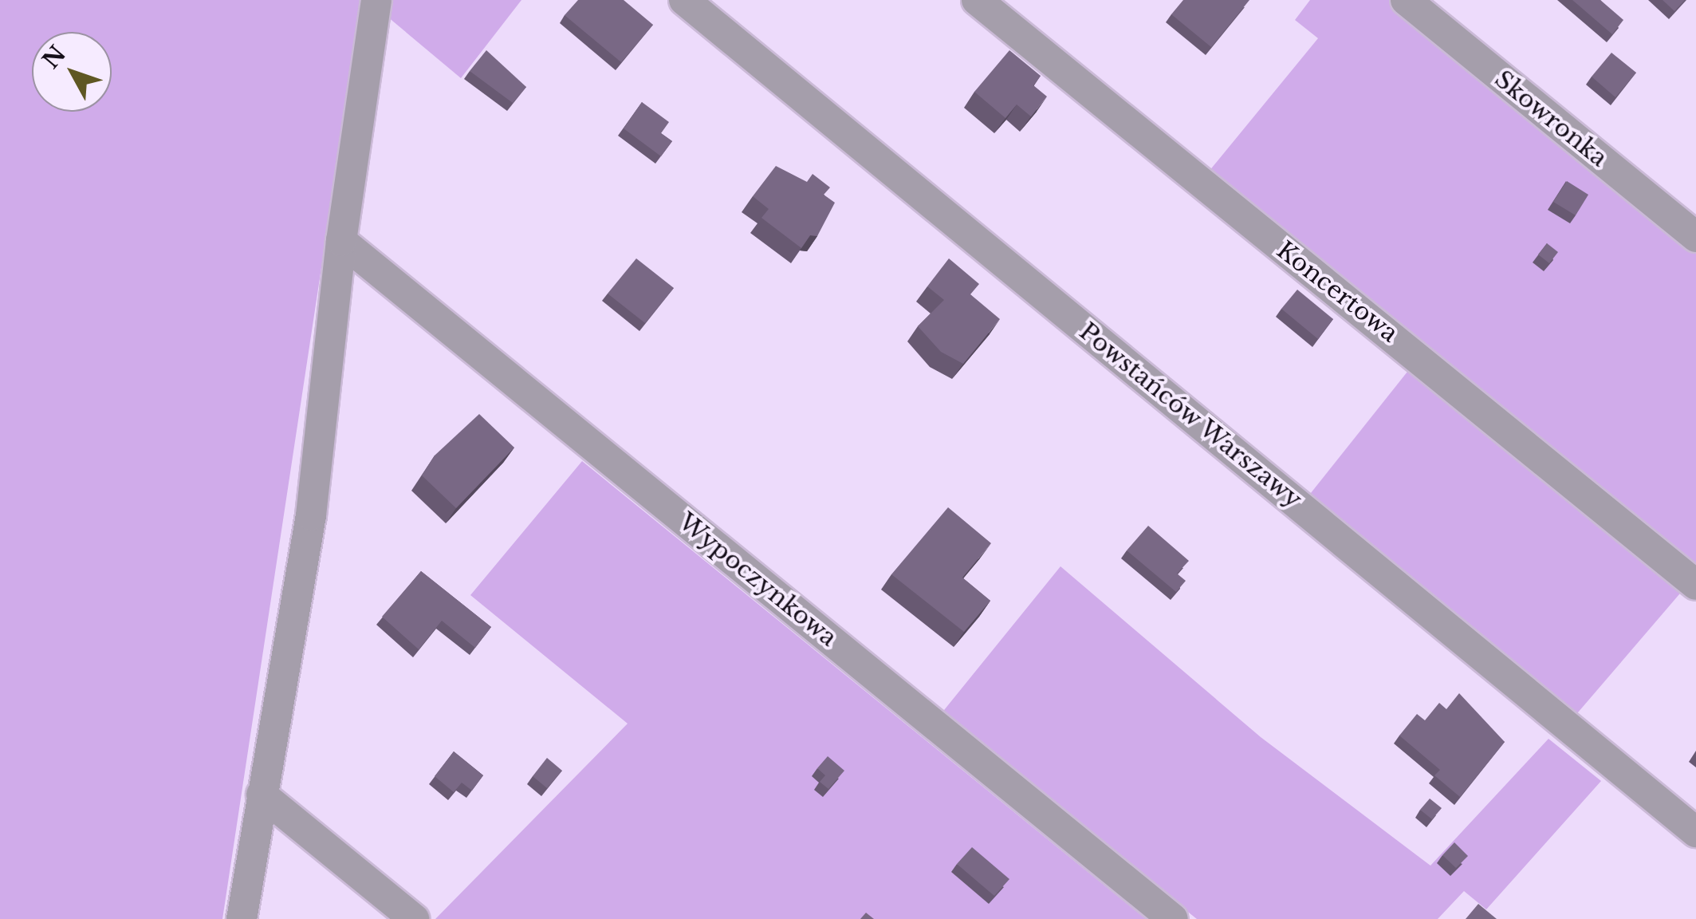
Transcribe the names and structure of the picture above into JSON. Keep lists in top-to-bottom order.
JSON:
{
  "streets": {
    "street": [
      "Skowronka",
      "Koncertowa",
      "Powstańców Warszawy",
      "Wypoczynkowa"
    ]
  },
  "north": "top left"
}
